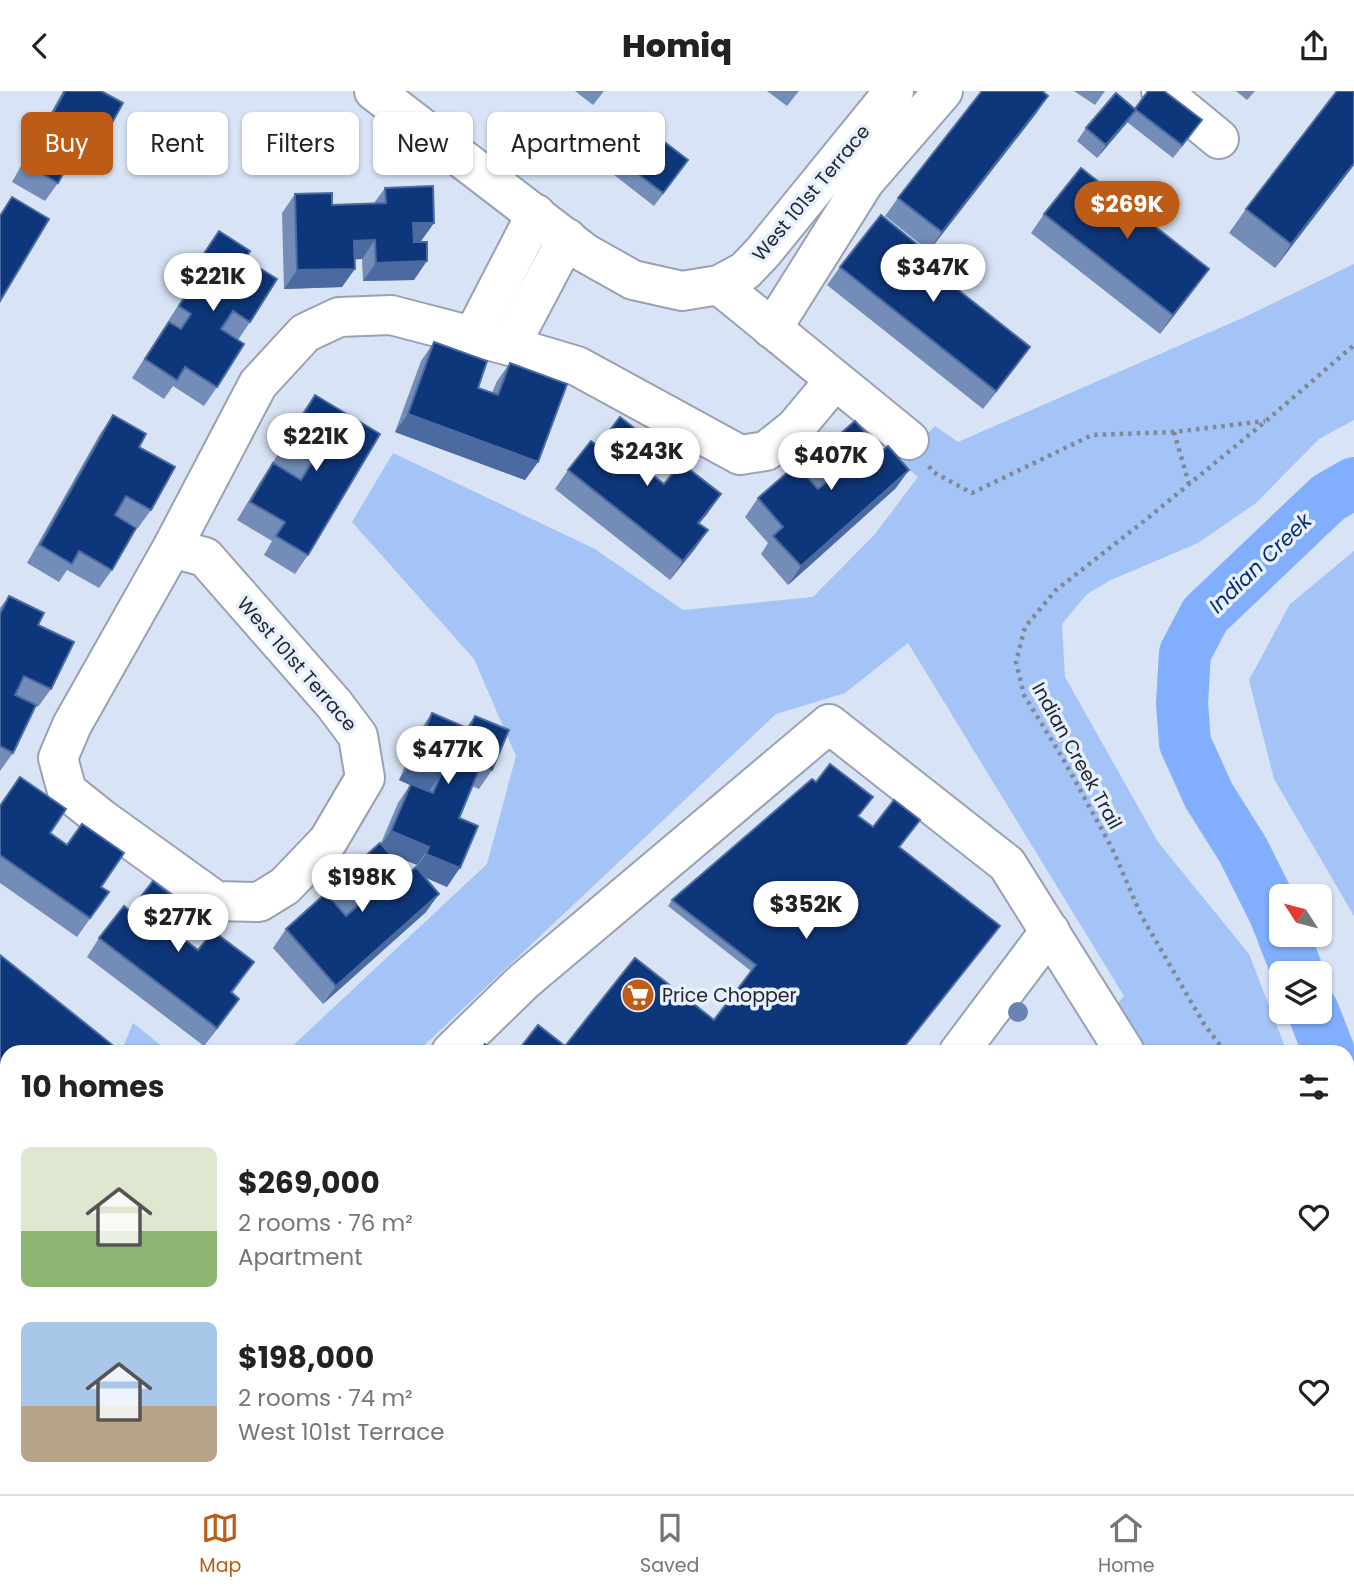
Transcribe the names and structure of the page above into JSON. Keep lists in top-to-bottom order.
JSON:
{
  "streets": {
    "street": ["West 101st Terrace"],
    "path": ["Indian Creek Trail"]
  },
  "water": ["Indian Creek"],
  "places": {
    "supermarket": ["Price Chopper"]
  },
  "north": "top left",
  "page": {
    "header": "Homiq",
    "chip": [
      "Buy",
      "Rent",
      "Filters",
      "New",
      "Apartment"
    ],
    "price": [
      "$269K",
      "$347K",
      "$221K",
      "$221K",
      "$243K",
      "$407K",
      "$477K",
      "$198K",
      "$352K",
      "$277K"
    ],
    "heading": "10 homes",
    "list": [
      {
        "name": "$269,000",
        "note": "2 rooms · 76 m² · Apartment"
      },
      {
        "name": "$198,000",
        "note": "2 rooms · 74 m² · West 101st Terrace"
      }
    ],
    "tabs": ["Map", "Saved", "Home"]
  }
}
